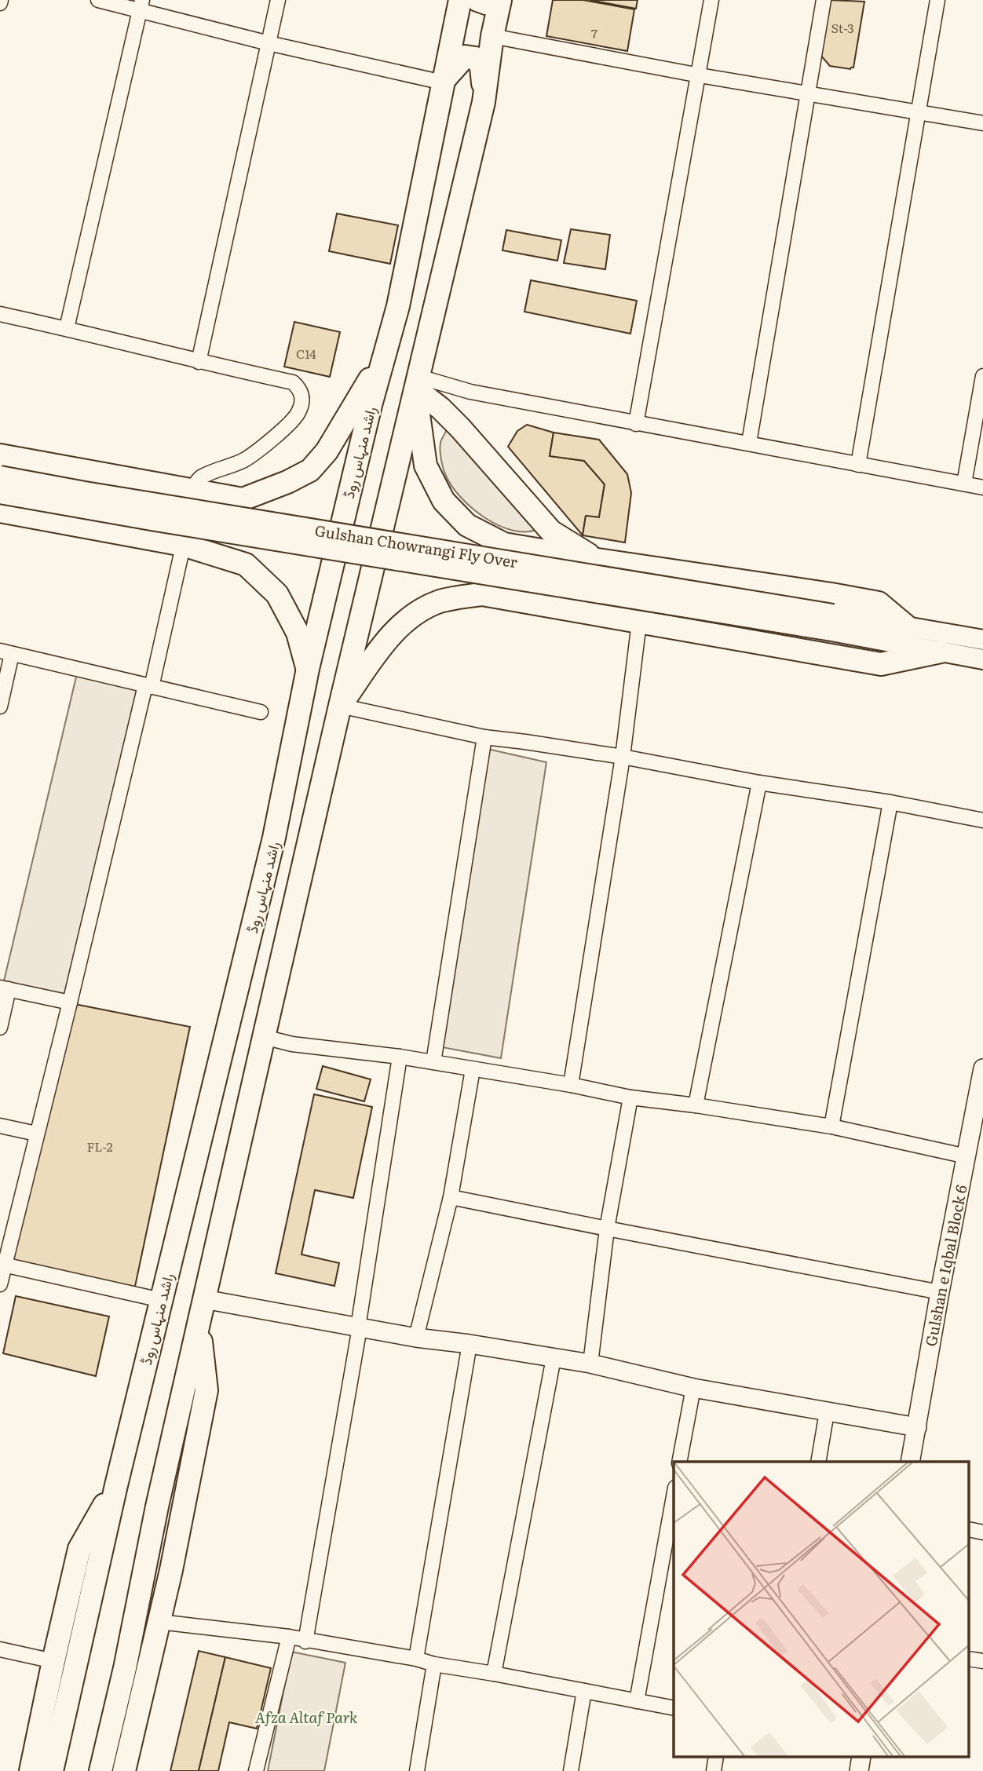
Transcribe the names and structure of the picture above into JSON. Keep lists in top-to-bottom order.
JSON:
{
  "streets": {
    "main road": ["راشد منہاس روڈ", "Gulshan Chowrangi Fly Over"],
    "street": ["Gulshan e Iqbal Block 6"]
  },
  "parks": ["Afza Altaf Park"],
  "house_numbers": [
    "St-3",
    "7",
    "C14",
    "FL-2"
  ]
}
